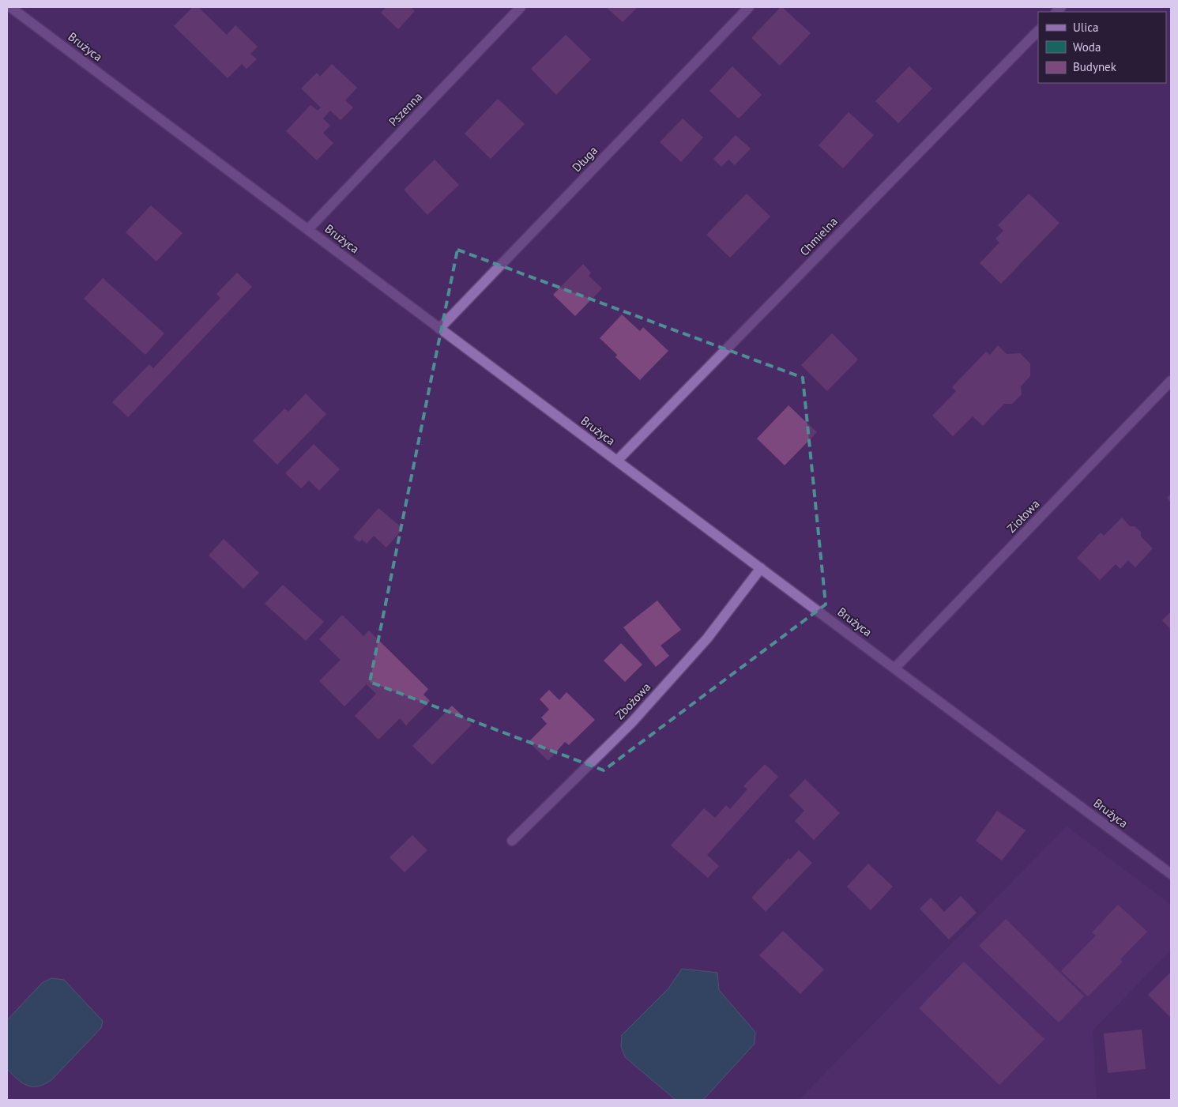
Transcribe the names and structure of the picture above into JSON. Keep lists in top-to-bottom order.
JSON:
{
  "streets": {
    "street": [
      "Brużyca",
      "Pszenna",
      "Długa",
      "Chmielna",
      "Ziołowa",
      "Zbożowa"
    ]
  },
  "crossings": [
    ["Brużyca", "Pszenna"],
    ["Brużyca", "Długa"],
    ["Brużyca", "Chmielna"],
    ["Brużyca", "Ziołowa"],
    ["Brużyca", "Zbożowa"]
  ],
  "legend": ["Ulica", "Woda", "Budynek"]
}
